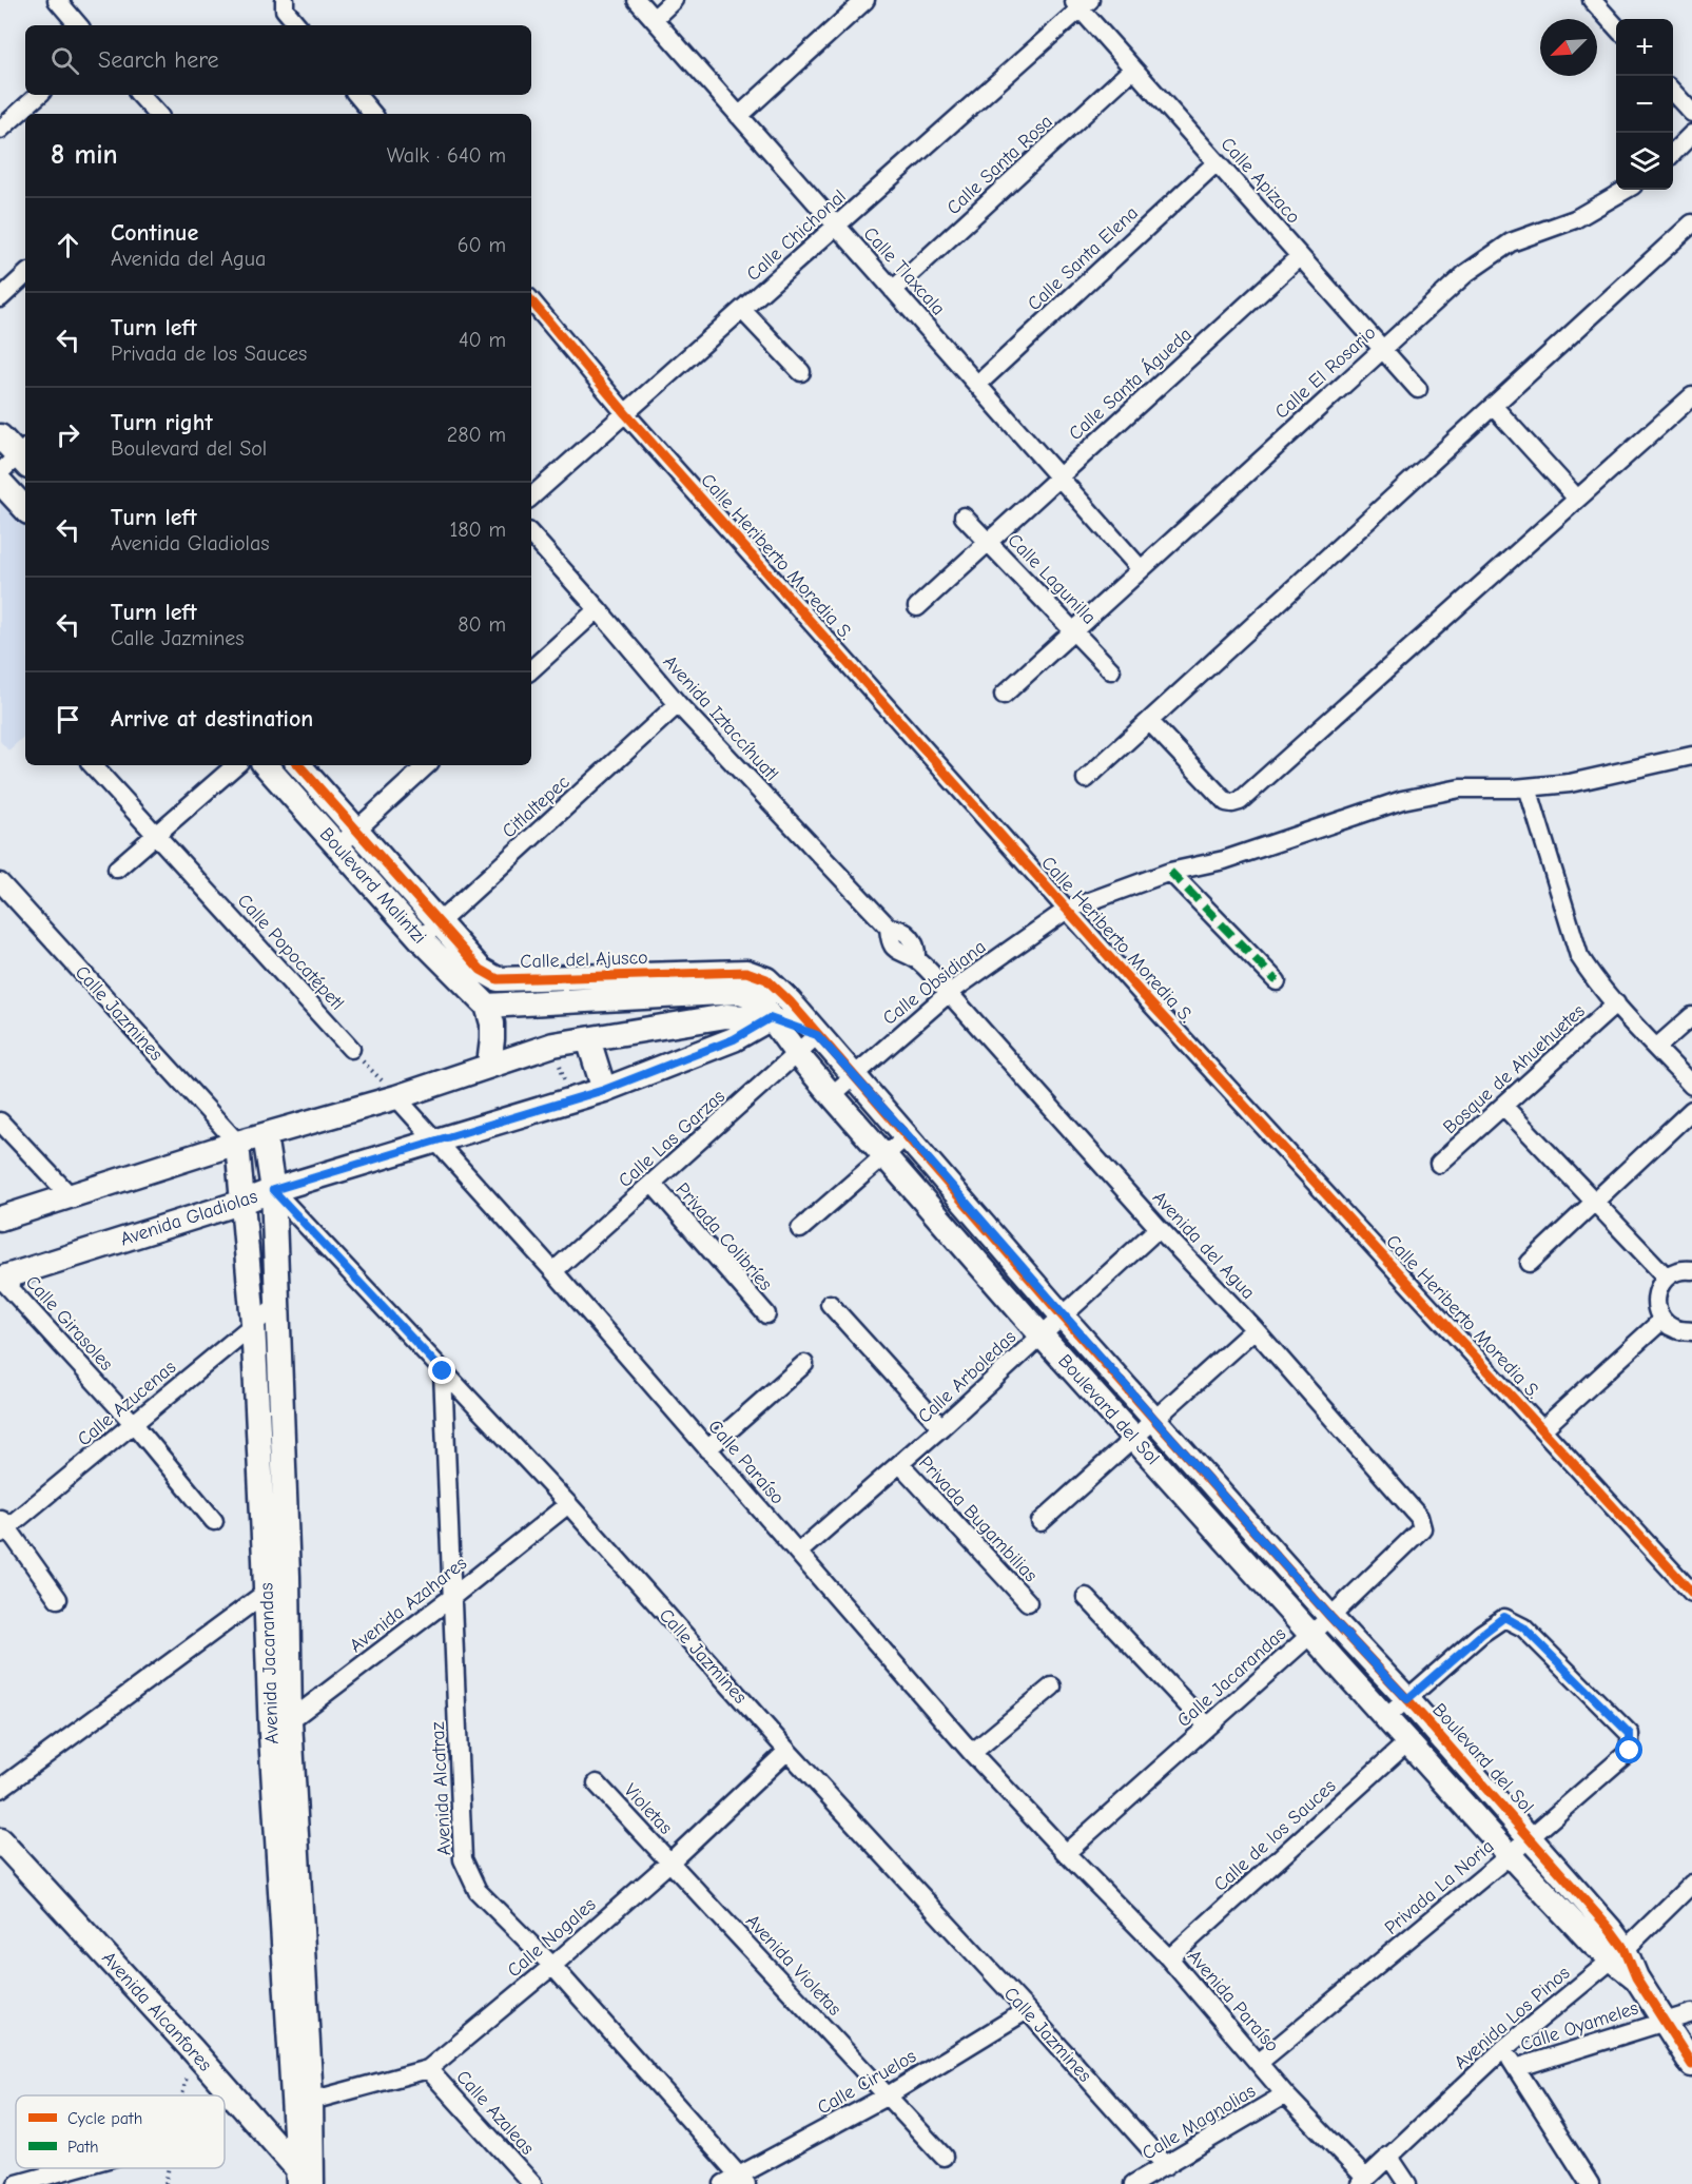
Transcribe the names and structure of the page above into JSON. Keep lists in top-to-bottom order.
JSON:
{
  "streets": {
    "street": [
      "Calle Santa Rosa",
      "Calle Apizaco",
      "Calle Chichonal",
      "Calle Santa Elena",
      "Calle Tlaxcala",
      "Calle El Rosario",
      "Calle Santa Águeda",
      "Calle Heriberto Moredia S.",
      "Calle Lagunilla",
      "Avenida Iztaccíhuatl",
      "Citlaltepec",
      "Boulevard Malintzi",
      "Calle Popocatépetl",
      "Calle del Ajusco",
      "Calle Obsidiana",
      "Calle Jazmines",
      "Bosque de Ahuehuetes",
      "Calle Las Garzas",
      "Avenida Gladiolas",
      "Privada Colibríes",
      "Avenida del Agua",
      "Calle Girasoles",
      "Calle Arboledas",
      "Calle Azucenas",
      "Boulevard del Sol",
      "Calle Paraíso",
      "Privada Bugambilias",
      "Avenida Azahares",
      "Avenida Jacarandas",
      "Calle Jacarandas",
      "Avenida Alcatraz",
      "Violetas",
      "Calle de los Sauces",
      "Privada La Noria",
      "Calle Nogales",
      "Avenida Violetas",
      "Avenida Paraíso",
      "Avenida Alcanfores",
      "Avenida Los Pinos",
      "Calle Oyameles",
      "Calle Ciruelos",
      "Calle Azaleas",
      "Calle Magnolias"
    ]
  },
  "crossings": [
    ["Calle Santa Rosa", "Calle Apizaco"],
    ["Calle Santa Rosa", "Calle Tlaxcala"],
    ["Calle Apizaco", "Calle Chichonal"],
    ["Calle Apizaco", "Calle Santa Elena"],
    ["Calle Apizaco", "Calle El Rosario"],
    ["Calle Apizaco", "Calle Santa Águeda"],
    ["Calle Chichonal", "Calle Tlaxcala"],
    ["Calle Chichonal", "Calle Heriberto Moredia S."],
    ["Calle Santa Elena", "Calle Tlaxcala"],
    ["Calle Tlaxcala", "Calle El Rosario"],
    ["Calle Tlaxcala", "Calle Santa Águeda"],
    ["Calle El Rosario", "Calle Lagunilla"],
    ["Calle Santa Águeda", "Calle Lagunilla"],
    ["Calle Heriberto Moredia S.", "Calle Obsidiana"],
    ["Avenida Iztaccíhuatl", "Citlaltepec"],
    ["Avenida Iztaccíhuatl", "Calle Obsidiana"],
    ["Avenida Iztaccíhuatl", "Avenida del Agua"],
    ["Citlaltepec", "Boulevard Malintzi"],
    ["Citlaltepec", "Calle del Ajusco"],
    ["Boulevard Malintzi", "Calle del Ajusco"],
    ["Calle del Ajusco", "Avenida Gladiolas"],
    ["Calle del Ajusco", "Boulevard del Sol"],
    ["Calle Obsidiana", "Avenida del Agua"],
    ["Calle Obsidiana", "Boulevard del Sol"],
    ["Calle Jazmines", "Avenida Gladiolas"],
    ["Calle Jazmines", "Avenida Azahares"],
    ["Calle Jazmines", "Avenida Jacarandas"],
    ["Calle Jazmines", "Avenida Alcatraz"],
    ["Calle Jazmines", "Calle Nogales"],
    ["Calle Jazmines", "Calle Ciruelos"],
    ["Calle Jazmines", "Calle Magnolias"],
    ["Calle Las Garzas", "Privada Colibríes"],
    ["Calle Las Garzas", "Boulevard del Sol"],
    ["Calle Las Garzas", "Calle Paraíso"],
    ["Avenida Gladiolas", "Calle Girasoles"],
    ["Avenida Gladiolas", "Boulevard del Sol"],
    ["Avenida Gladiolas", "Calle Paraíso"],
    ["Avenida Gladiolas", "Avenida Jacarandas"],
    ["Avenida del Agua", "Calle Arboledas"],
    ["Avenida del Agua", "Calle Jacarandas"],
    ["Calle Girasoles", "Calle Azucenas"],
    ["Calle Arboledas", "Boulevard del Sol"],
    ["Calle Arboledas", "Calle Paraíso"],
    ["Calle Arboledas", "Privada Bugambilias"],
    ["Calle Azucenas", "Avenida Jacarandas"],
    ["Boulevard del Sol", "Calle Jacarandas"],
    ["Boulevard del Sol", "Calle de los Sauces"],
    ["Boulevard del Sol", "Privada La Noria"],
    ["Boulevard del Sol", "Avenida Los Pinos"],
    ["Calle Paraíso", "Calle Jacarandas"],
    ["Calle Paraíso", "Avenida Paraíso"],
    ["Avenida Azahares", "Avenida Jacarandas"],
    ["Avenida Azahares", "Avenida Alcatraz"],
    ["Avenida Jacarandas", "Calle Nogales"],
    ["Avenida Jacarandas", "Avenida Alcanfores"],
    ["Calle Jacarandas", "Avenida Paraíso"],
    ["Avenida Alcatraz", "Calle Nogales"],
    ["Avenida Alcatraz", "Calle Ciruelos"],
    ["Violetas", "Calle Nogales"],
    ["Violetas", "Avenida Violetas"],
    ["Calle de los Sauces", "Avenida Paraíso"],
    ["Privada La Noria", "Avenida Paraíso"],
    ["Calle Nogales", "Avenida Violetas"],
    ["Calle Nogales", "Calle Azaleas"],
    ["Avenida Violetas", "Calle Ciruelos"],
    ["Avenida Paraíso", "Avenida Los Pinos"],
    ["Avenida Paraíso", "Calle Magnolias"]
  ],
  "legend": ["Cycle path", "Path"],
  "north": "bottom left",
  "page": {
    "map_buttons": ["+", "−"],
    "search": "Search here",
    "heading": ["8 min", "Walk · 640 m"],
    "list": [
      ["Continue", "Avenida del Agua", "60 m"],
      ["Turn left", "Privada de los Sauces", "40 m"],
      ["Turn right", "Boulevard del Sol", "280 m"],
      ["Turn left", "Avenida Gladiolas", "180 m"],
      ["Turn left", "Calle Jazmines", "80 m"],
      "Arrive at destination"
    ]
  }
}
